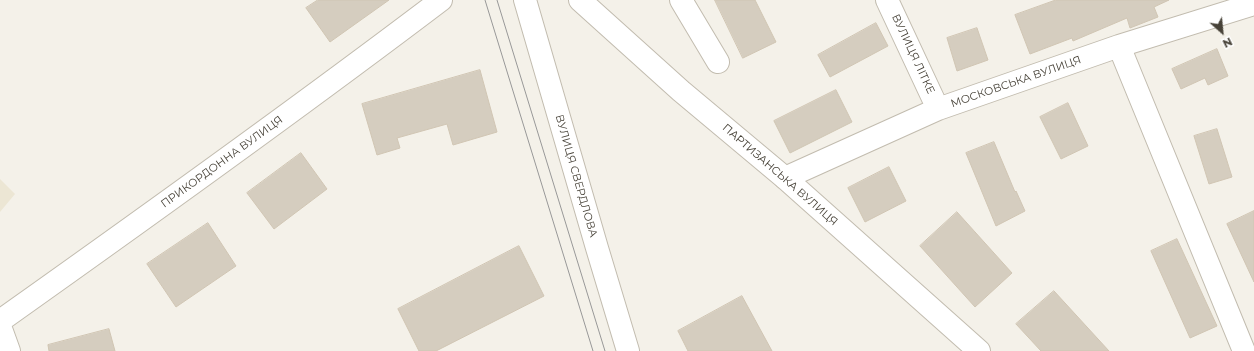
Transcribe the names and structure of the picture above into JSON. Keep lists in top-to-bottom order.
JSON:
{
  "streets": {
    "street": [
      "ВУЛИЦЯ ЛІТКЕ",
      "МОСКОВСЬКА ВУЛИЦЯ",
      "ПРИКОРДОННА ВУЛИЦЯ",
      "ПАРТИЗАНСЬКА ВУЛИЦЯ",
      "ВУЛИЦЯ СВЕРДЛОВА"
    ]
  },
  "crossings": [
    ["ВУЛИЦЯ ЛІТКЕ", "МОСКОВСЬКА ВУЛИЦЯ"],
    ["МОСКОВСЬКА ВУЛИЦЯ", "ПАРТИЗАНСЬКА ВУЛИЦЯ"]
  ],
  "north": "bottom right"
}
